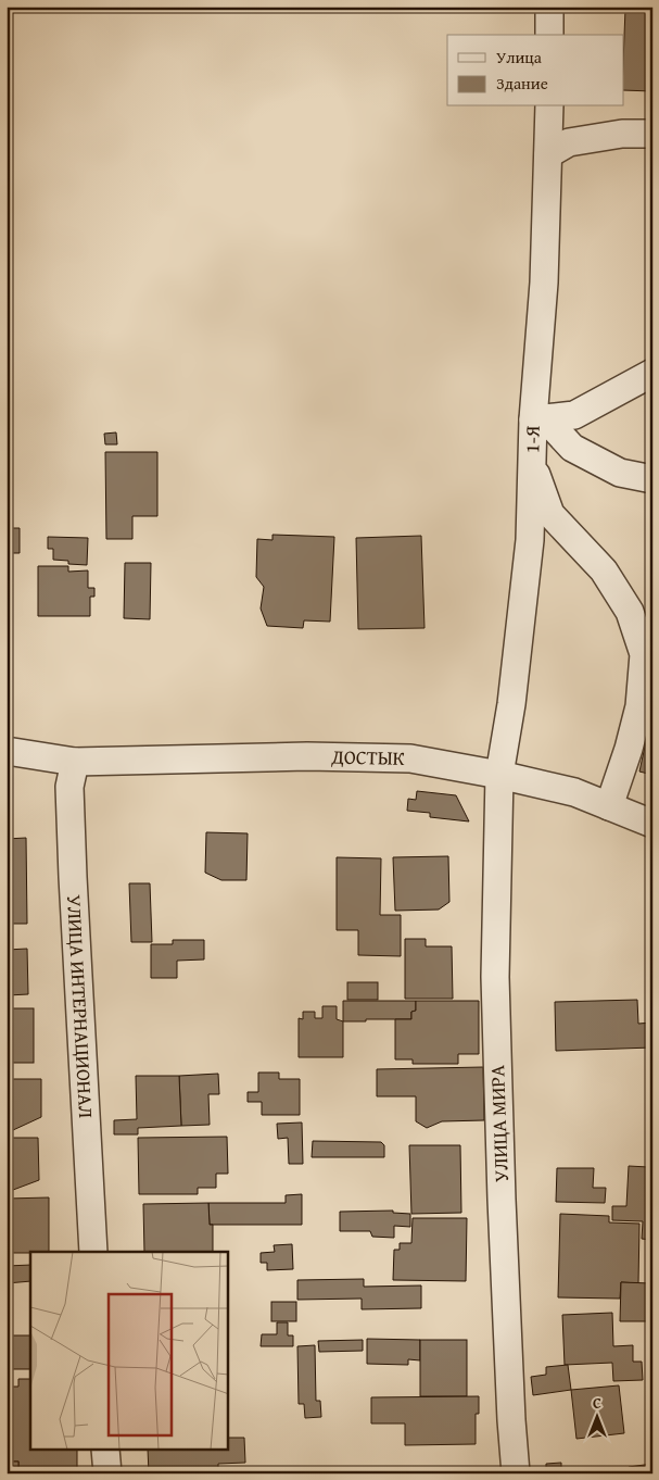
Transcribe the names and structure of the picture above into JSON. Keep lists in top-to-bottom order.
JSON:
{
  "streets": {
    "street": [
      "1-Я",
      "ДОСТЫК",
      "УЛИЦА ИНТЕРНАЦИОНАЛ",
      "УЛИЦА МИРА"
    ]
  },
  "crossings": [
    ["1-Я", "ДОСТЫК"],
    ["1-Я", "УЛИЦА МИРА"],
    ["ДОСТЫК", "УЛИЦА ИНТЕРНАЦИОНАЛ"],
    ["ДОСТЫК", "УЛИЦА МИРА"]
  ],
  "legend": ["Улица", "Здание"],
  "north": "top"
}
